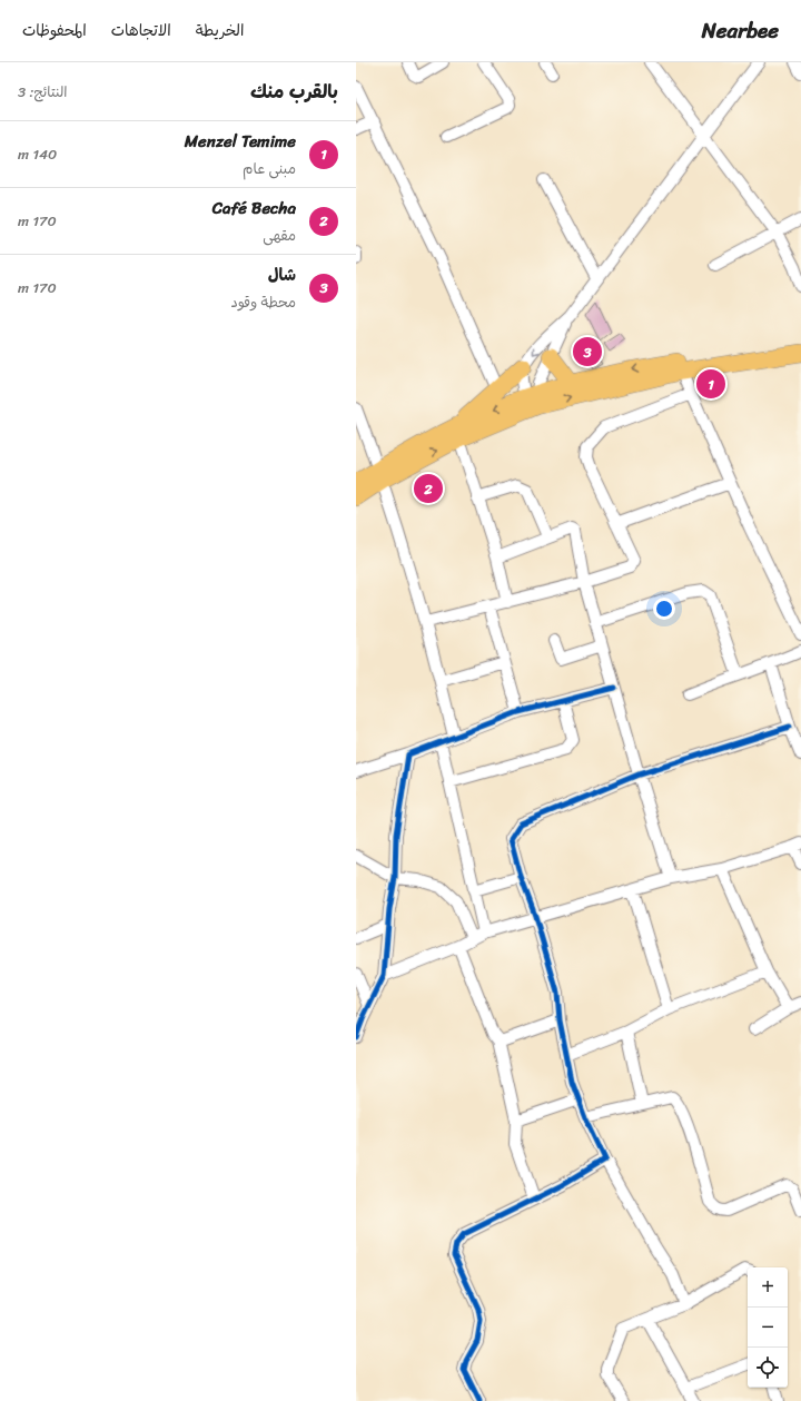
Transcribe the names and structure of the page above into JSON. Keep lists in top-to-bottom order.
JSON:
{
  "page": {
    "header": "Nearbee",
    "nav": ["الخريطة", "الاتجاهات", "المحفوظات"],
    "heading": ["بالقرب منك", "النتائج: 3"],
    "list": [
      {
        "mark": "1",
        "name": "Menzel Temime",
        "note": "مبنى عام",
        "value": "140 m"
      },
      {
        "mark": "2",
        "name": "Café Becha",
        "note": "مقهى",
        "value": "170 m"
      },
      {
        "mark": "3",
        "name": "شال",
        "note": "محطة وقود",
        "value": "170 m"
      }
    ],
    "pins": ["3", "1", "2"],
    "map_buttons": ["+", "−"]
  }
}
